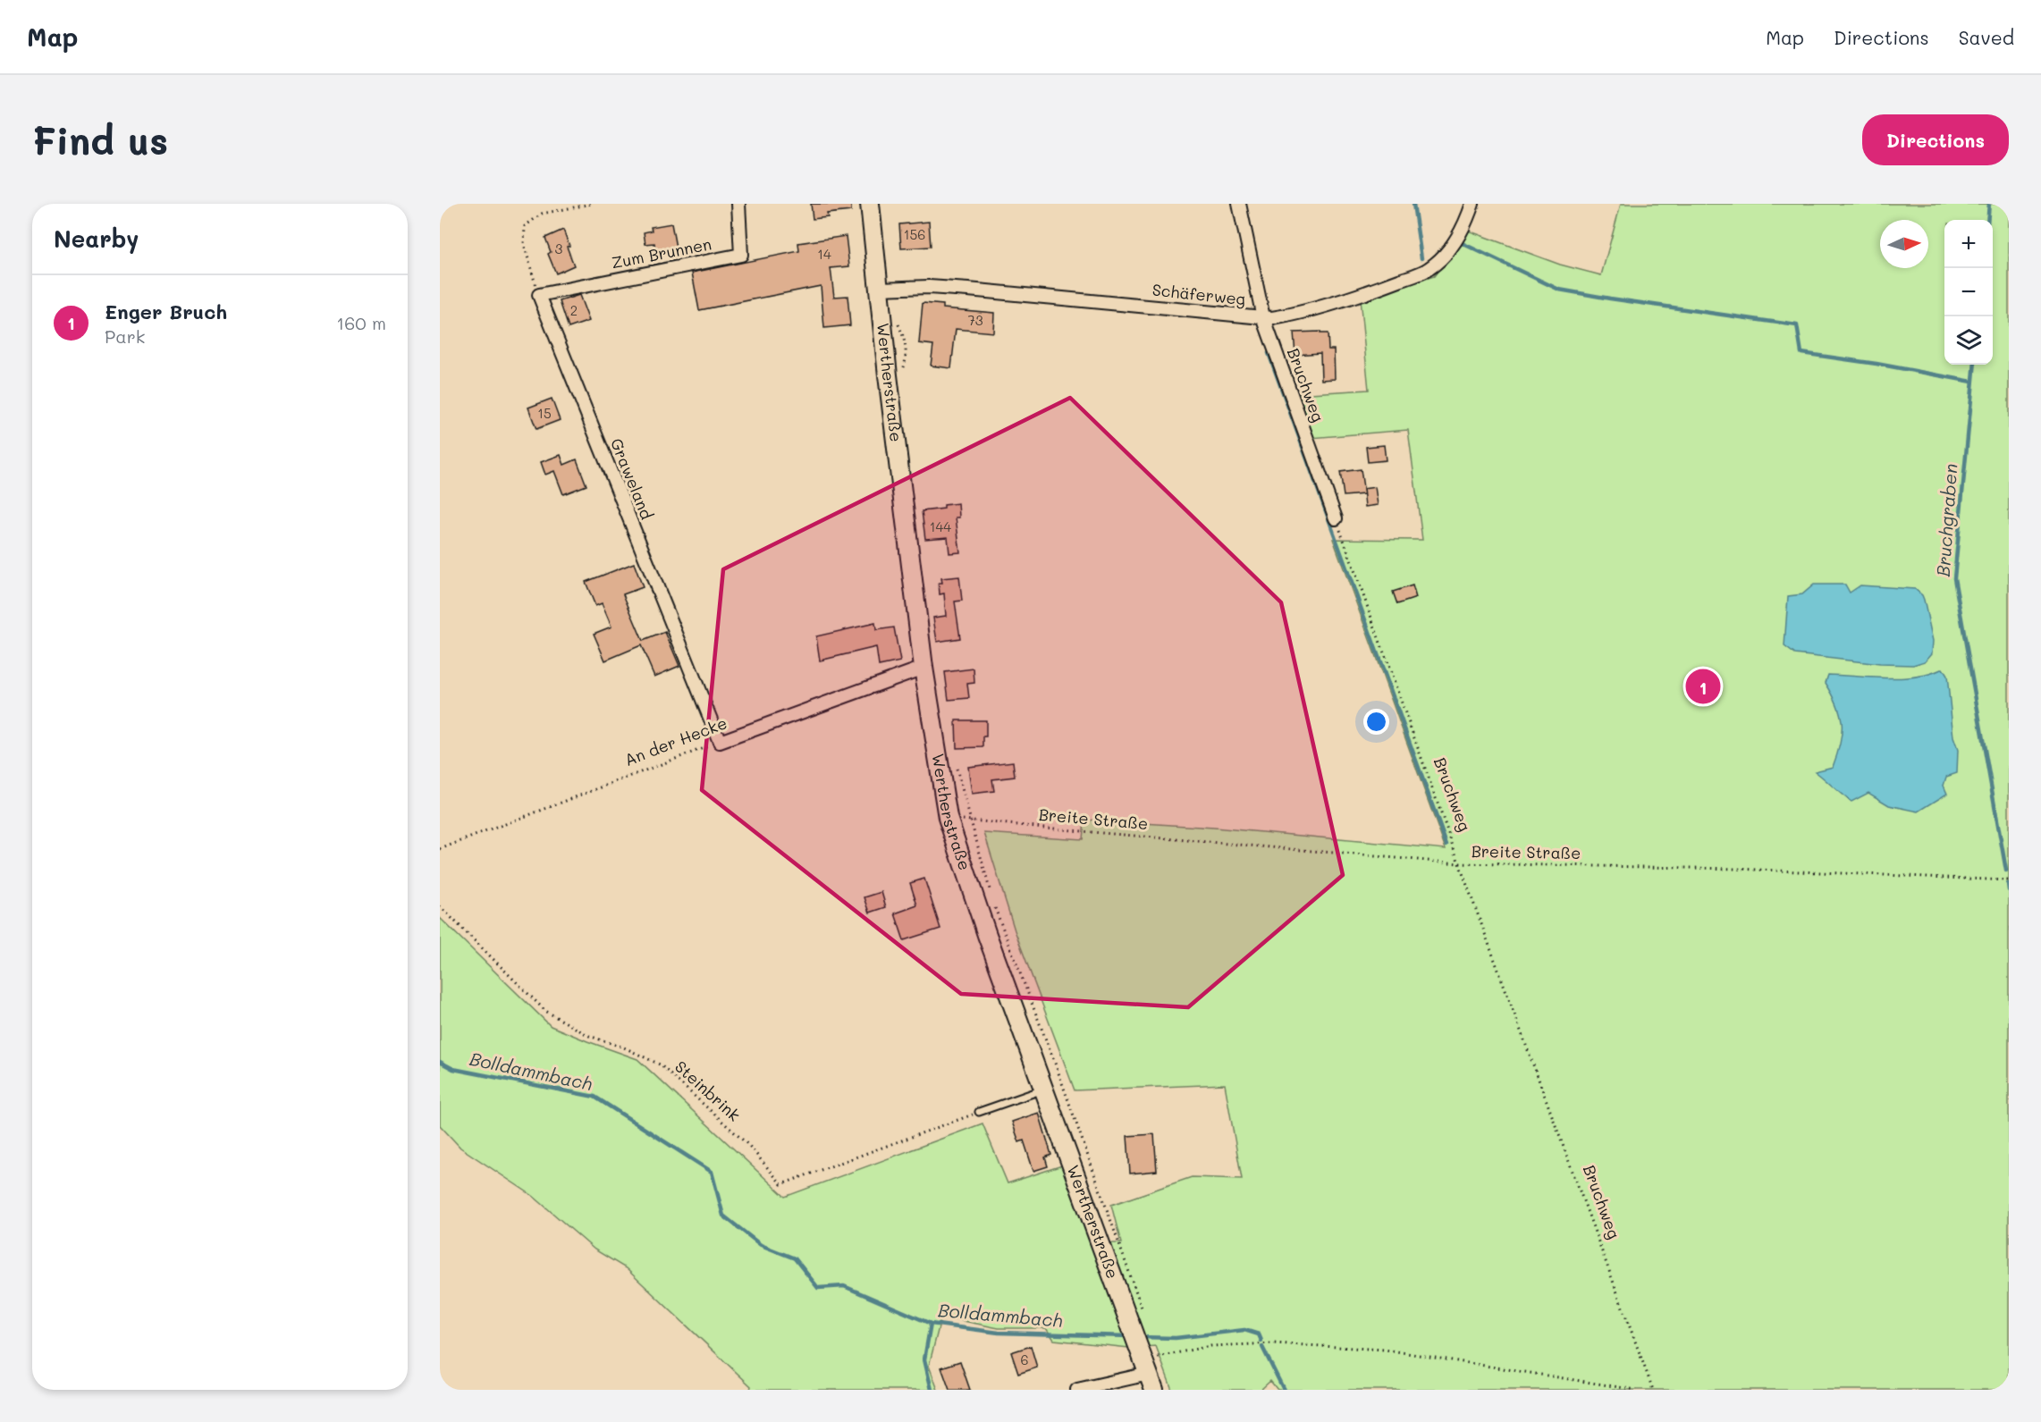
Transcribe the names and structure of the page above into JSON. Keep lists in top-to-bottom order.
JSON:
{
  "streets": {
    "main road": ["Wertherstraße"],
    "street": [
      "Zum Brunnen",
      "Schäferweg",
      "Bruchweg",
      "Graweland",
      "An der Hecke"
    ],
    "path": ["Breite Straße", "Steinbrink"]
  },
  "crossings": [
    ["Zum Brunnen", "Graweland"],
    ["Schäferweg", "Wertherstraße"],
    ["Schäferweg", "Bruchweg"],
    ["Wertherstraße", "An der Hecke"],
    ["Wertherstraße", "Breite Straße"],
    ["Bruchweg", "Breite Straße"],
    ["Graweland", "An der Hecke"]
  ],
  "water": ["Bruchgraben", "Bolldammbach"],
  "house_numbers": [
    "156",
    "3",
    "14",
    "2",
    "73",
    "15",
    "144",
    "6"
  ],
  "north": "right",
  "page": {
    "header": "Map",
    "nav": ["Map", "Directions", "Saved"],
    "buttons": "Directions",
    "title": "Find us",
    "heading": "Nearby",
    "map_buttons": ["+", "−"],
    "list": [
      {
        "mark": "1",
        "name": "Enger Bruch",
        "note": "Park",
        "value": "160 m"
      }
    ],
    "pins": "1"
  }
}
